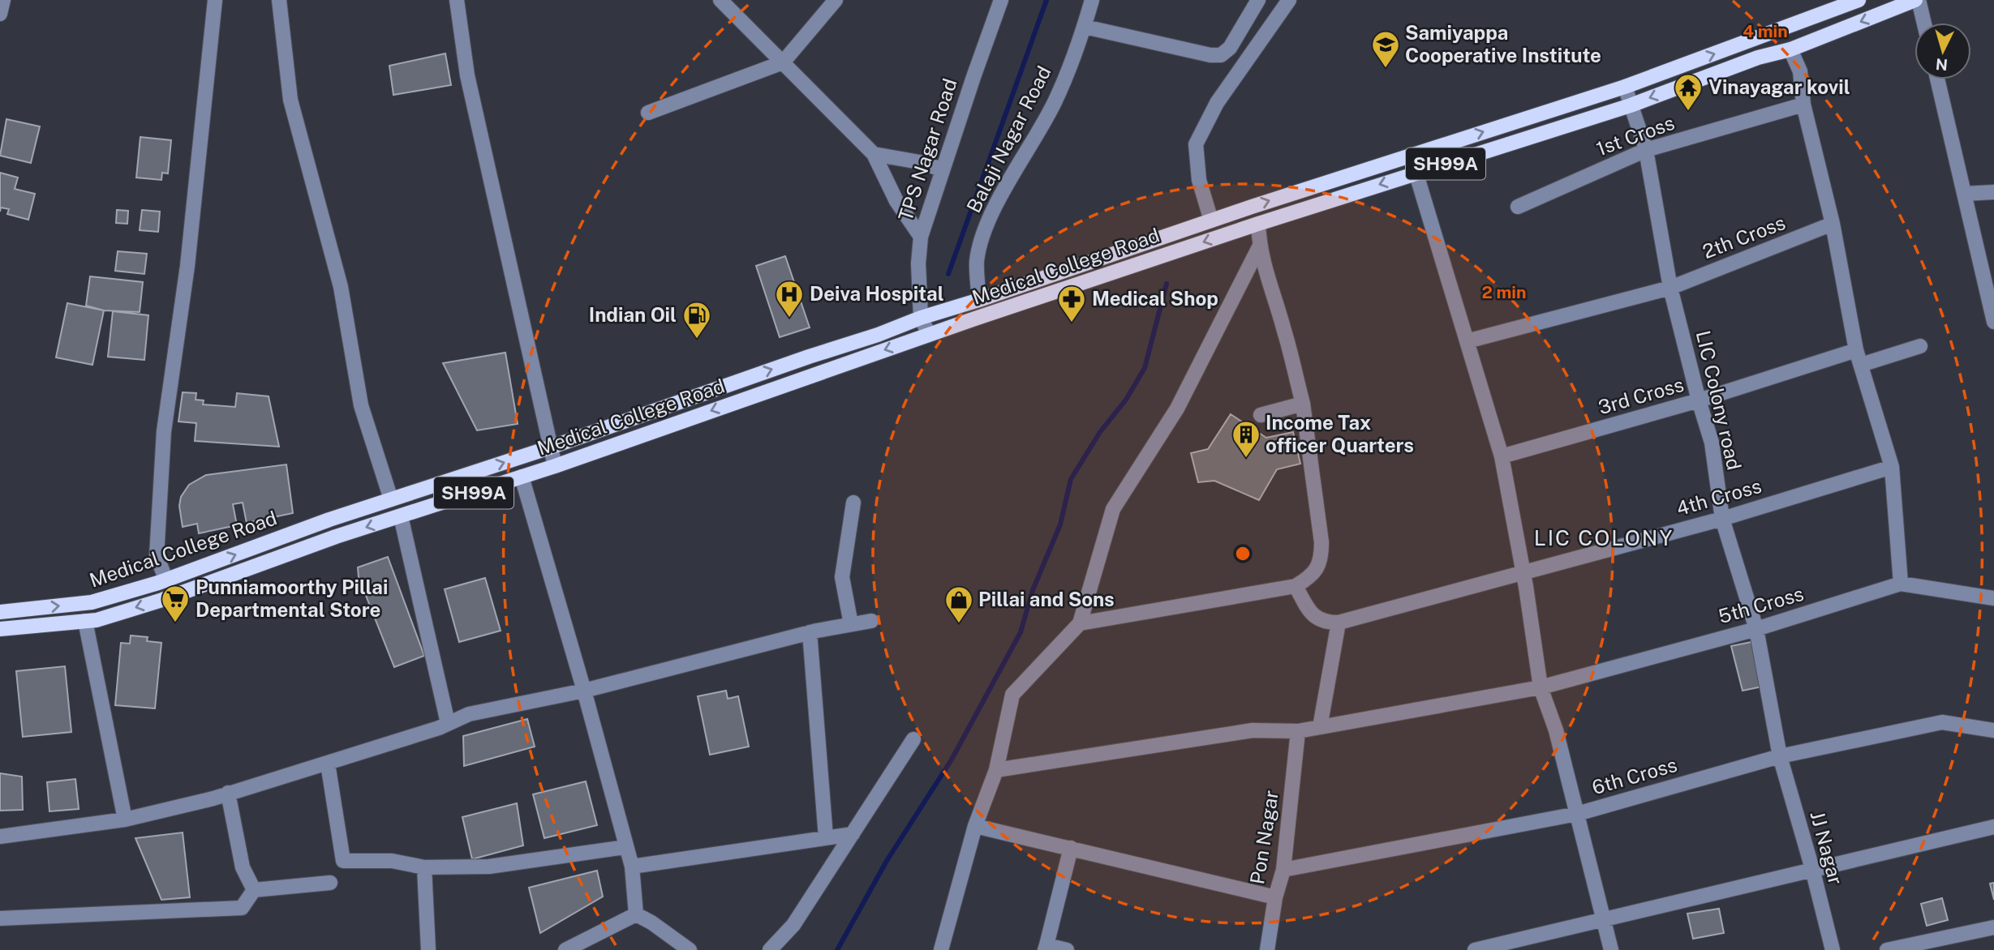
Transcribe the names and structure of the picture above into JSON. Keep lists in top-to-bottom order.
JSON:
{
  "streets": {
    "main road": ["SH99A", "Medical College Road"],
    "street": [
      "1st Cross",
      "Balaji Nagar Road",
      "TPS Nagar Road",
      "2th Cross",
      "3rd Cross",
      "LIC Colony road",
      "4th Cross",
      "5th Cross",
      "6th Cross",
      "Pon Nagar",
      "JJ Nagar"
    ]
  },
  "crossings": [
    ["1st Cross", "LIC Colony road"],
    ["Balaji Nagar Road", "Medical College Road"],
    ["TPS Nagar Road", "Medical College Road"],
    ["2th Cross", "LIC Colony road"],
    ["Medical College Road", "LIC Colony road"],
    ["3rd Cross", "LIC Colony road"],
    ["LIC Colony road", "4th Cross"],
    ["LIC Colony road", "5th Cross"],
    ["LIC Colony road", "6th Cross"],
    ["LIC Colony road", "JJ Nagar"],
    ["5th Cross", "Pon Nagar"],
    ["6th Cross", "Pon Nagar"],
    ["6th Cross", "JJ Nagar"]
  ],
  "districts": ["LIC COLONY"],
  "places": {
    "school or university": ["Samiyappa Cooperative Institute"],
    "temple": ["Vinayagar kovil"],
    "hospital": ["Deiva Hospital"],
    "pharmacy": ["Medical Shop"],
    "fuel station": ["Indian Oil"],
    "building": ["Income Tax officer Quarters"],
    "supermarket": ["Punniamoorthy Pillai Departmental Store"],
    "shop": ["Pillai and Sons"]
  },
  "north": "bottom",
  "rings": ["4 min", "2 min"]
}
